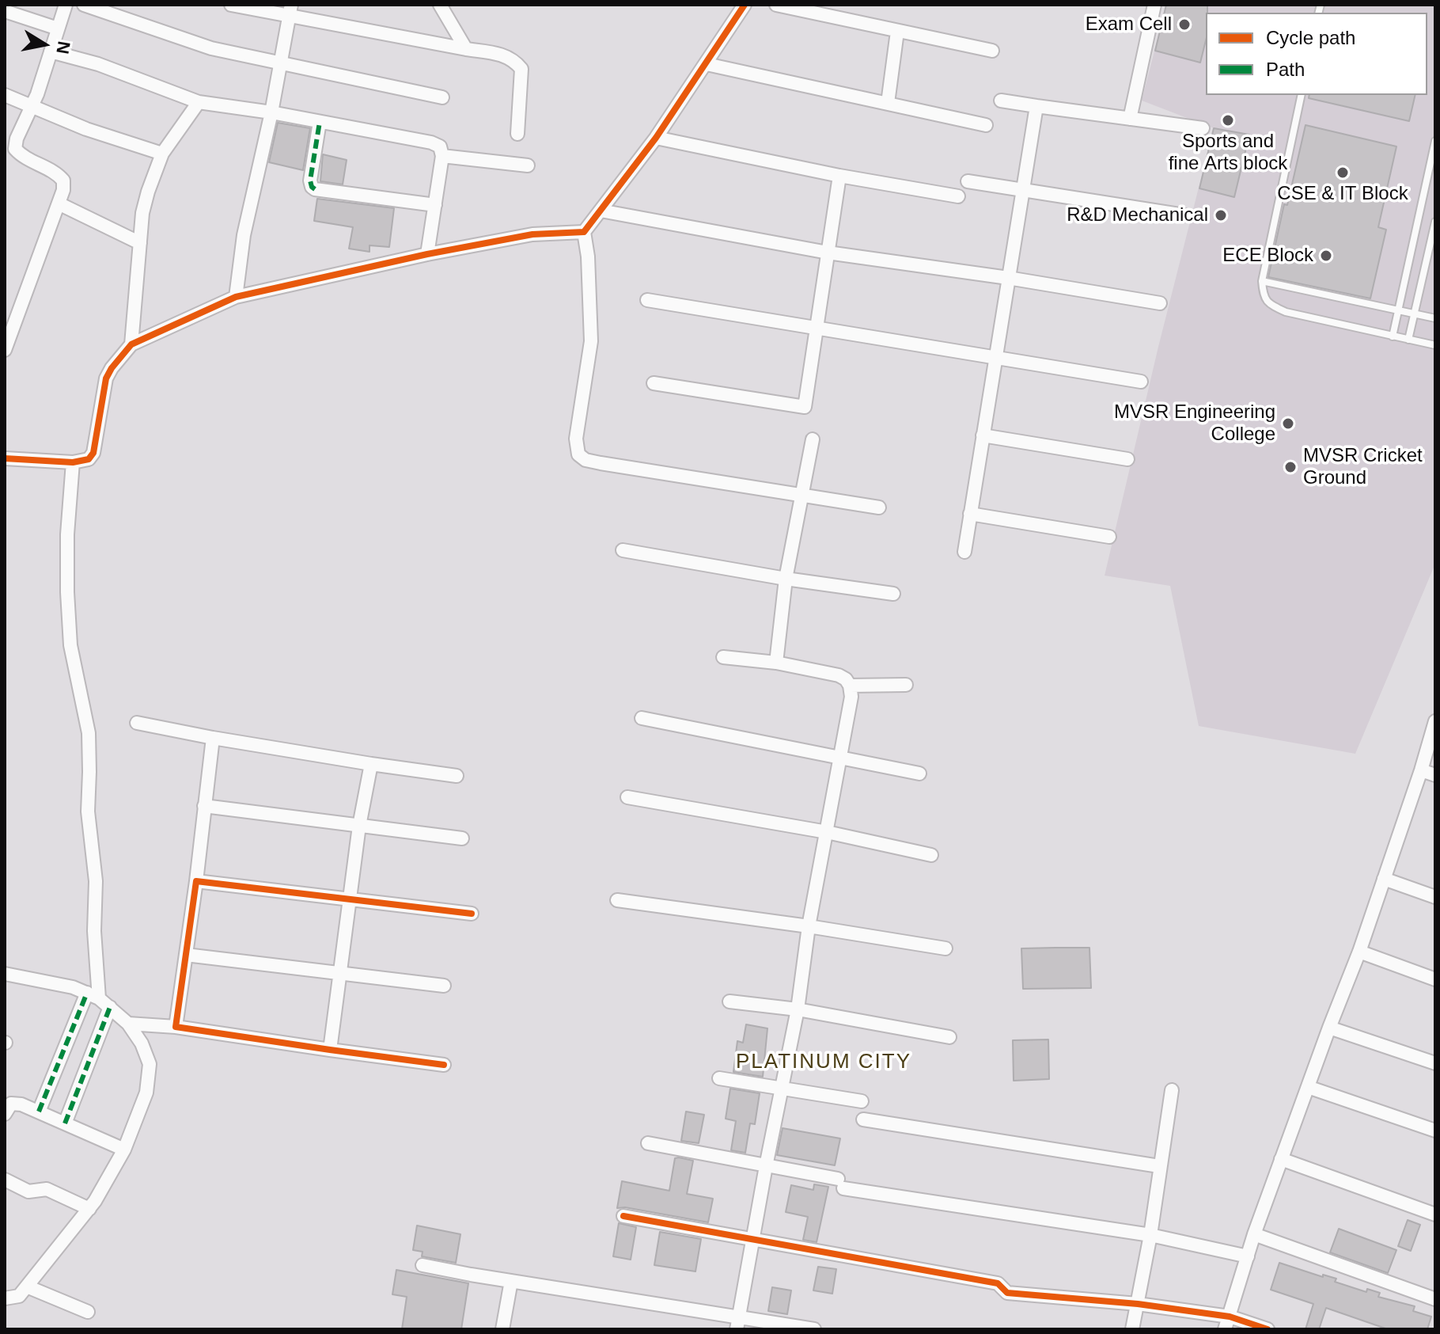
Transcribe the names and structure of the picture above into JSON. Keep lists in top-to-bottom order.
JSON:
{
  "districts": ["PLATINUM CITY"],
  "places": [
    "Exam Cell",
    "Sports and fine Arts block",
    "CSE & IT Block",
    "R&D Mechanical",
    "ECE Block",
    "MVSR Engineering College",
    "MVSR Cricket Ground"
  ],
  "legend": ["Cycle path", "Path"],
  "north": "right"
}
